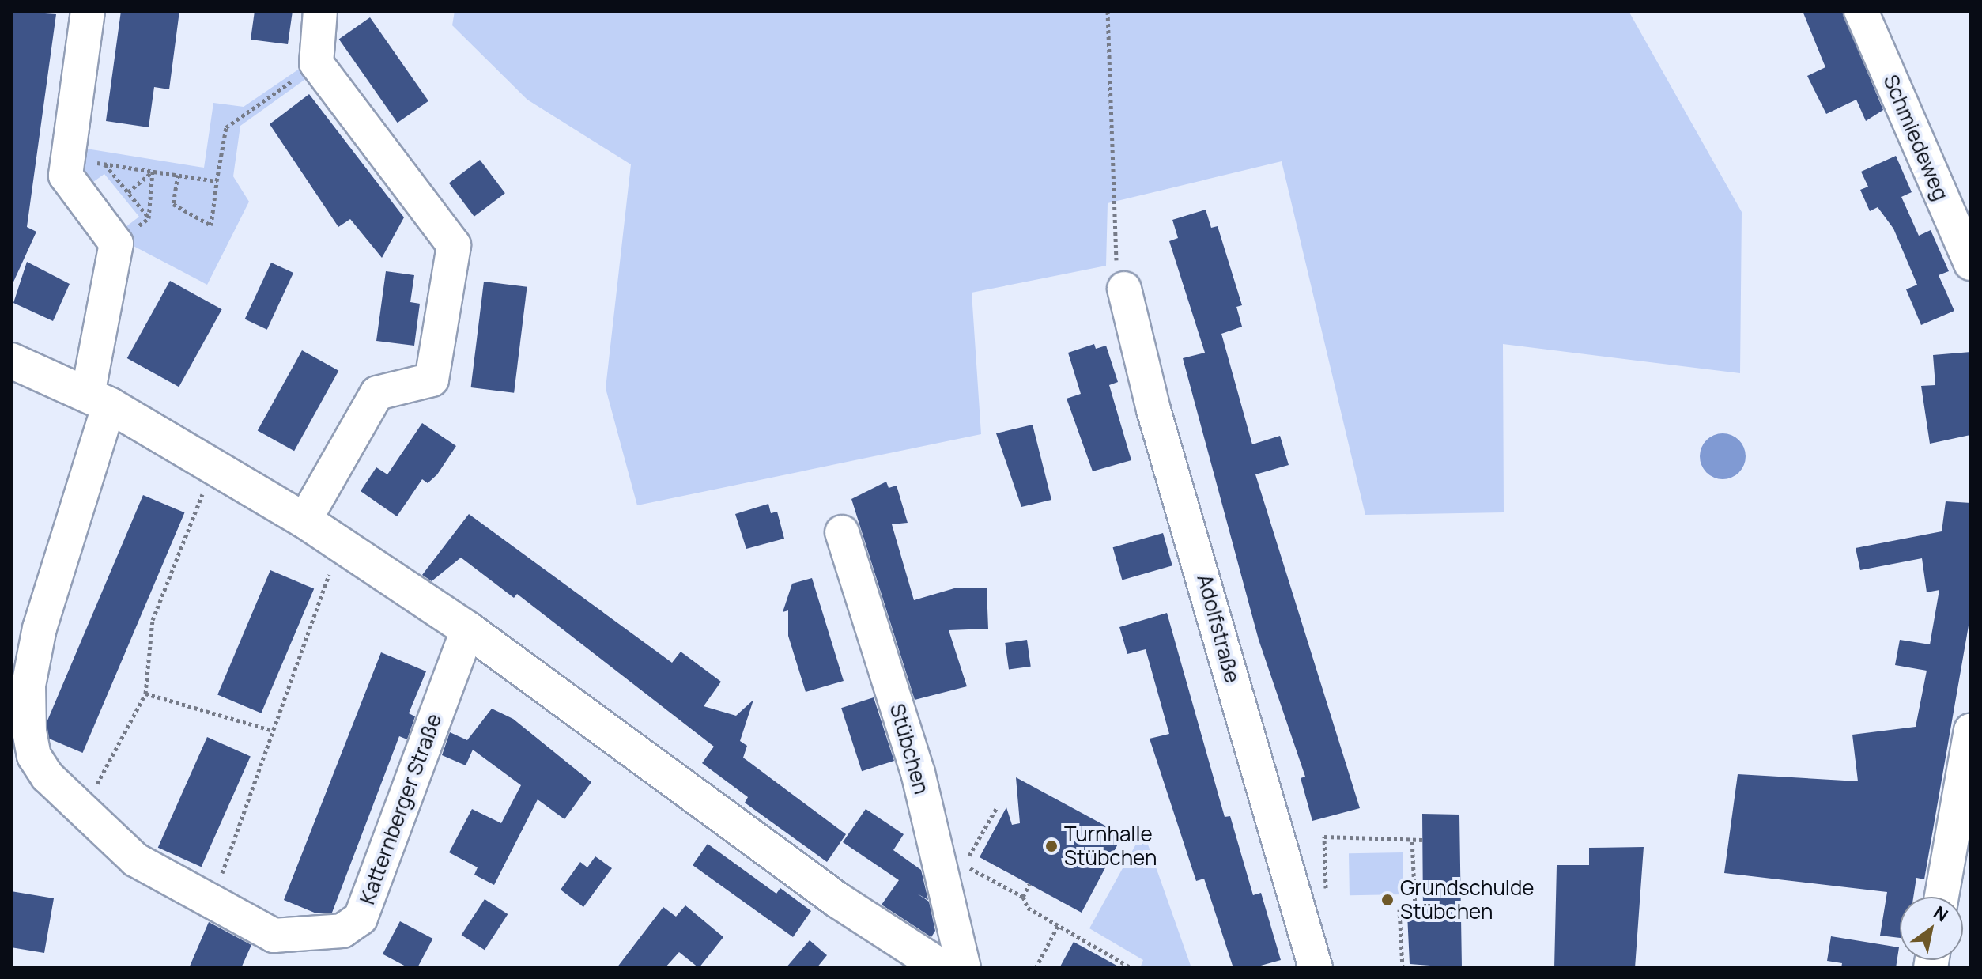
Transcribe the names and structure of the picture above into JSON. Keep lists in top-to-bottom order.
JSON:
{
  "streets": {
    "street": [
      "Schmiedeweg",
      "Adolfstraße",
      "Stübchen",
      "Katternberger Straße"
    ]
  },
  "places": ["Turnhalle Stübchen", "Grundschulde Stübchen"],
  "north": "top right"
}
